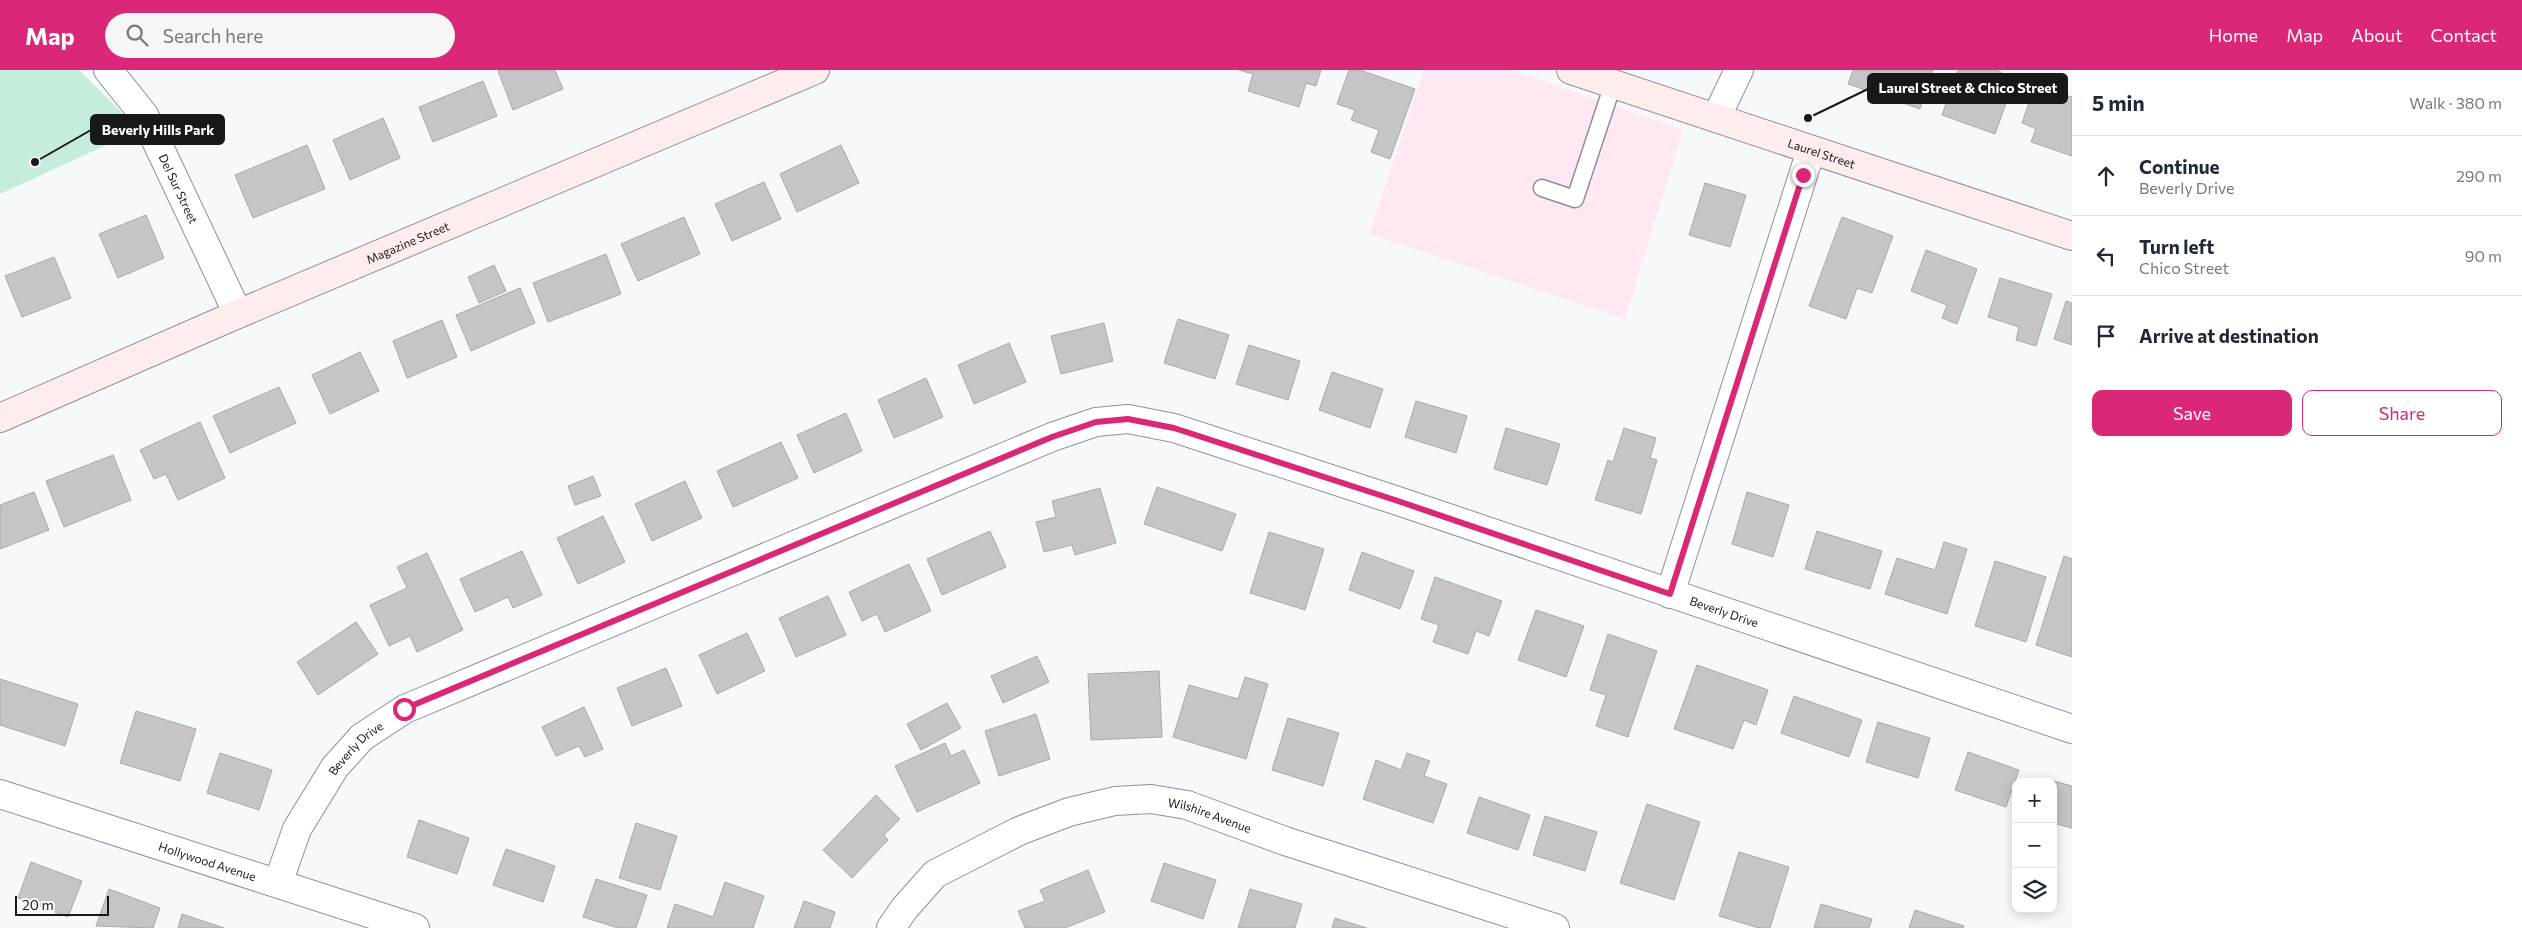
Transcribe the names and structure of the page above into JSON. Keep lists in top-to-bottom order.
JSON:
{
  "streets": {
    "street": [
      "Laurel Street",
      "Del Sur Street",
      "Magazine Street",
      "Beverly Drive",
      "Wilshire Avenue",
      "Hollywood Avenue"
    ]
  },
  "crossings": [
    ["Del Sur Street", "Magazine Street"],
    ["Beverly Drive", "Hollywood Avenue"]
  ],
  "places": ["Laurel Street & Chico Street", "Beverly Hills Park"],
  "scale_bar": "20 m",
  "page": {
    "header": "Map",
    "search": "Search here",
    "nav": [
      "Home",
      "Map",
      "About",
      "Contact"
    ],
    "heading": ["5 min", "Walk · 380 m"],
    "list": [
      ["Continue", "Beverly Drive", "290 m"],
      ["Turn left", "Chico Street", "90 m"],
      "Arrive at destination"
    ],
    "buttons": ["Save", "Share"],
    "map_buttons": ["+", "−"],
    "scale": "20 m"
  }
}
